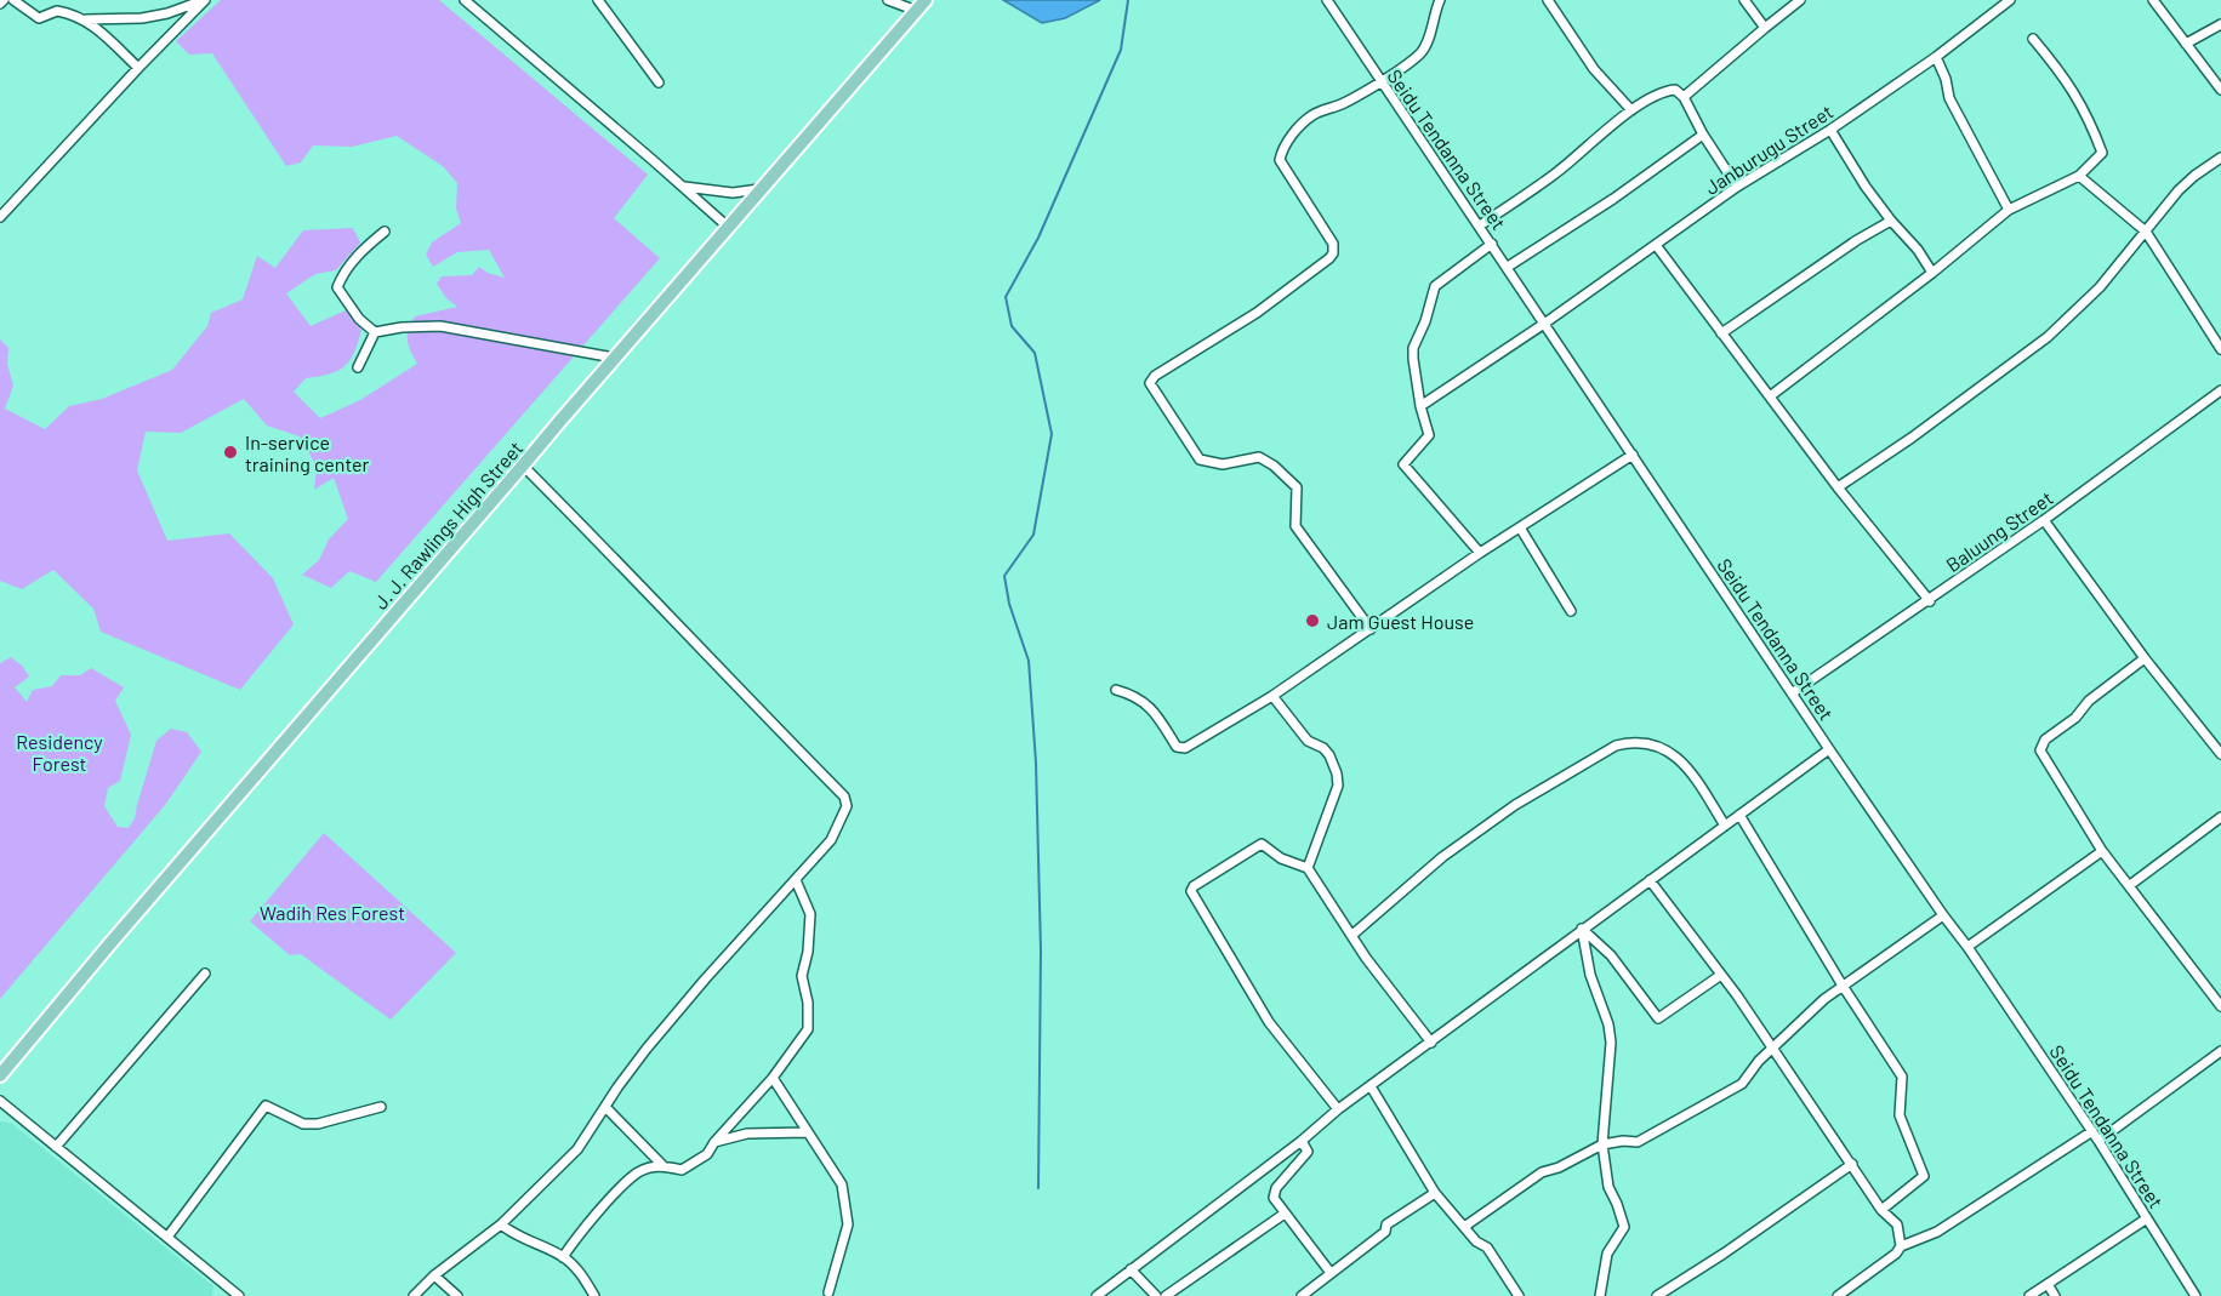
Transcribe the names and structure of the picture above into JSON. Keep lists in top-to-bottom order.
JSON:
{
  "streets": {
    "main road": ["J. J. Rawlings High Street"],
    "street": ["Seidu Tendanna Street", "Janburugu Street", "Baluung Street"]
  },
  "crossings": [
    ["Seidu Tendanna Street", "Janburugu Street"],
    ["Seidu Tendanna Street", "Baluung Street"]
  ],
  "parks": ["Residency Forest", "Wadih Res Forest"],
  "places": ["In-service training center", "Jam Guest House"]
}
